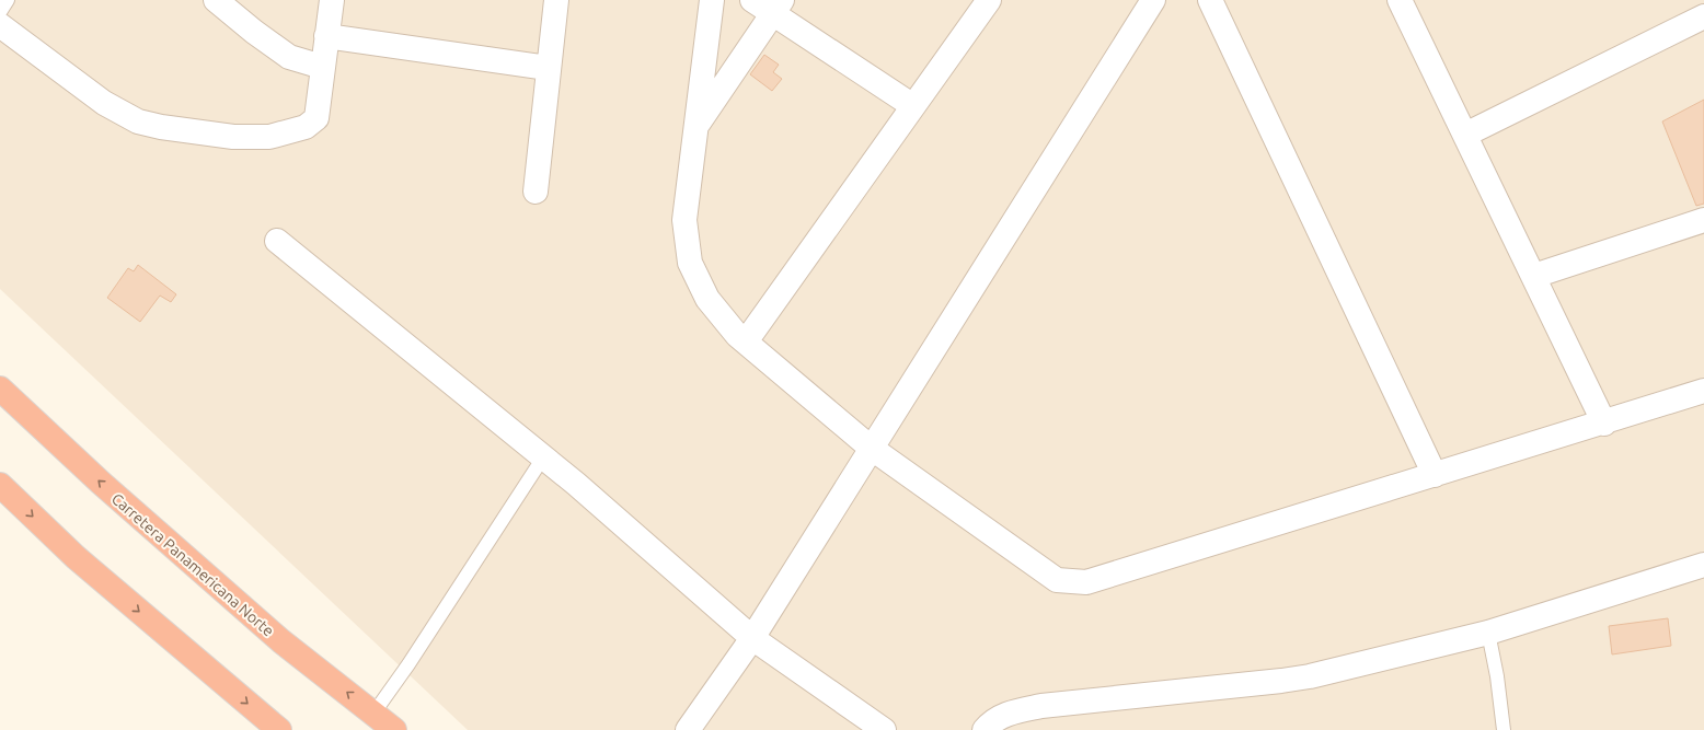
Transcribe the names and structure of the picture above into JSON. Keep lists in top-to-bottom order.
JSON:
{
  "streets": {
    "highway": ["Carretera Panamericana Norte"]
  }
}
